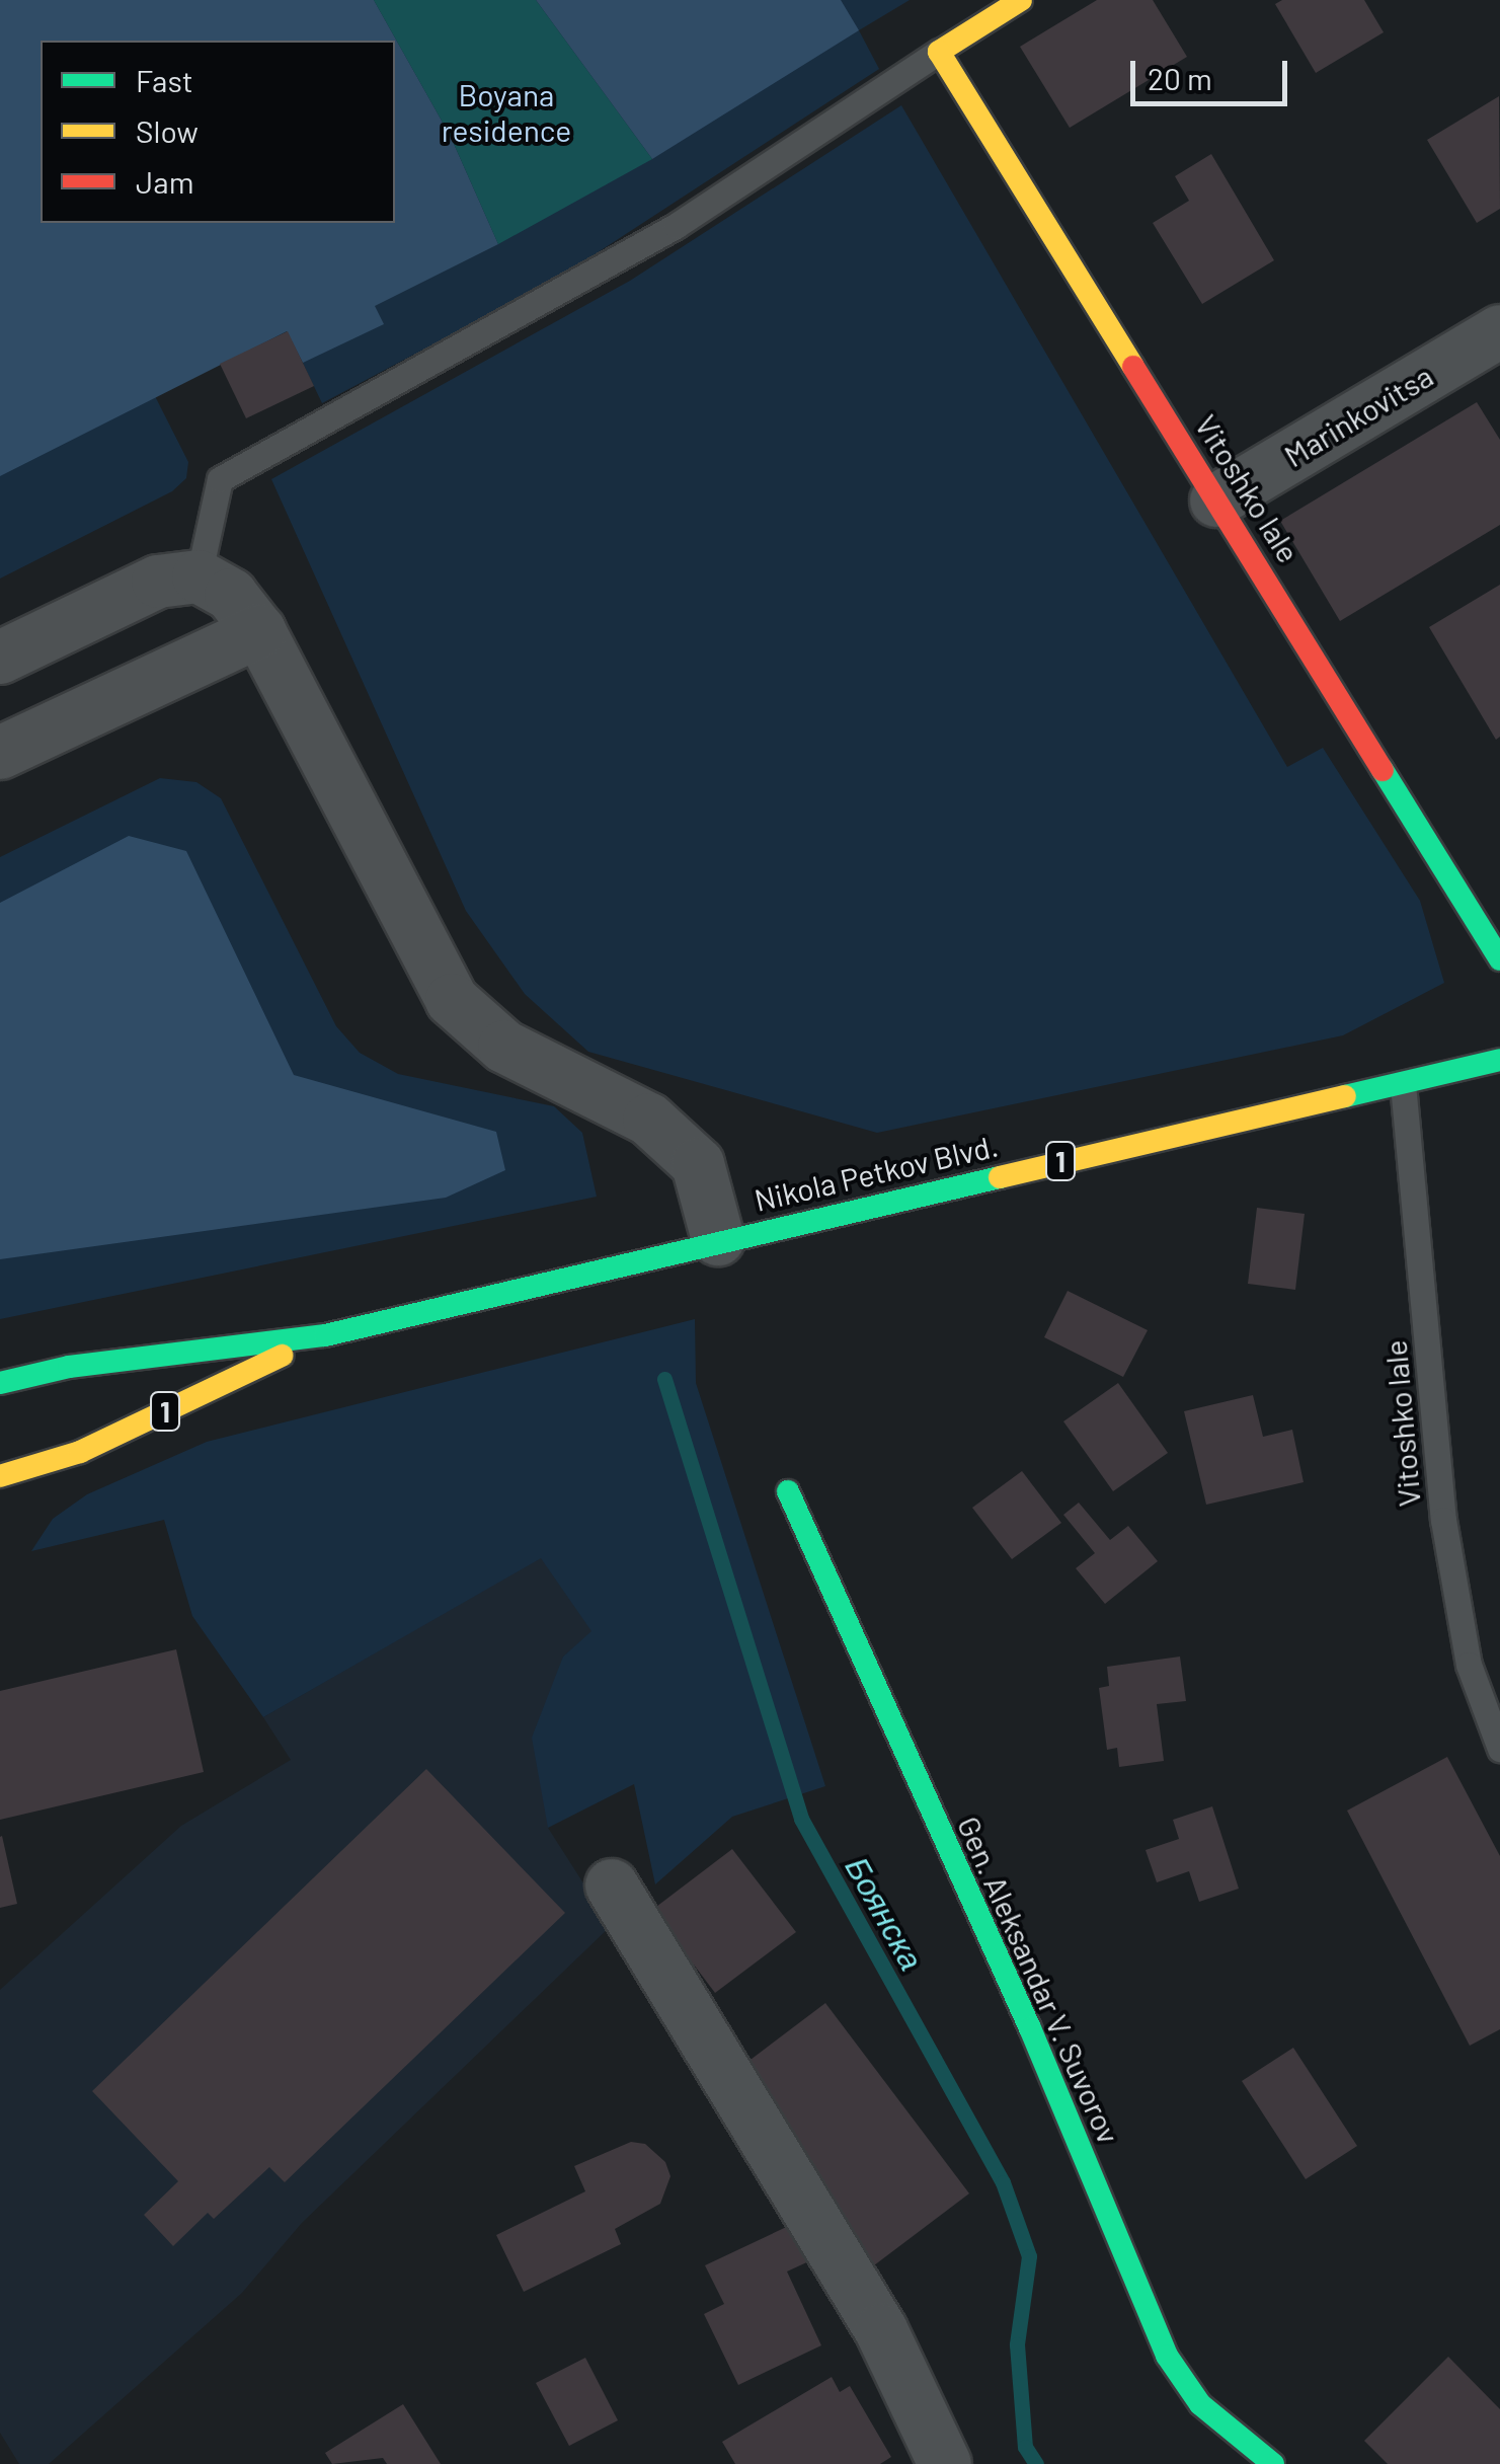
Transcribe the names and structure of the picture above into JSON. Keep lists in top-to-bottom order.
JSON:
{
  "streets": {
    "main road": [
      "Vitoshko lale",
      "1",
      "Nikola Petkov Blvd.",
      "Gen. Aleksandar V. Suvorov"
    ],
    "street": ["Marinkovitsa"]
  },
  "crossings": [
    ["Marinkovitsa", "Vitoshko lale"],
    ["Vitoshko lale", "Nikola Petkov Blvd."]
  ],
  "water": ["Боянска"],
  "parks": ["Boyana residence"],
  "legend": ["Fast", "Slow", "Jam"],
  "scale_bar": "20 m"
}
